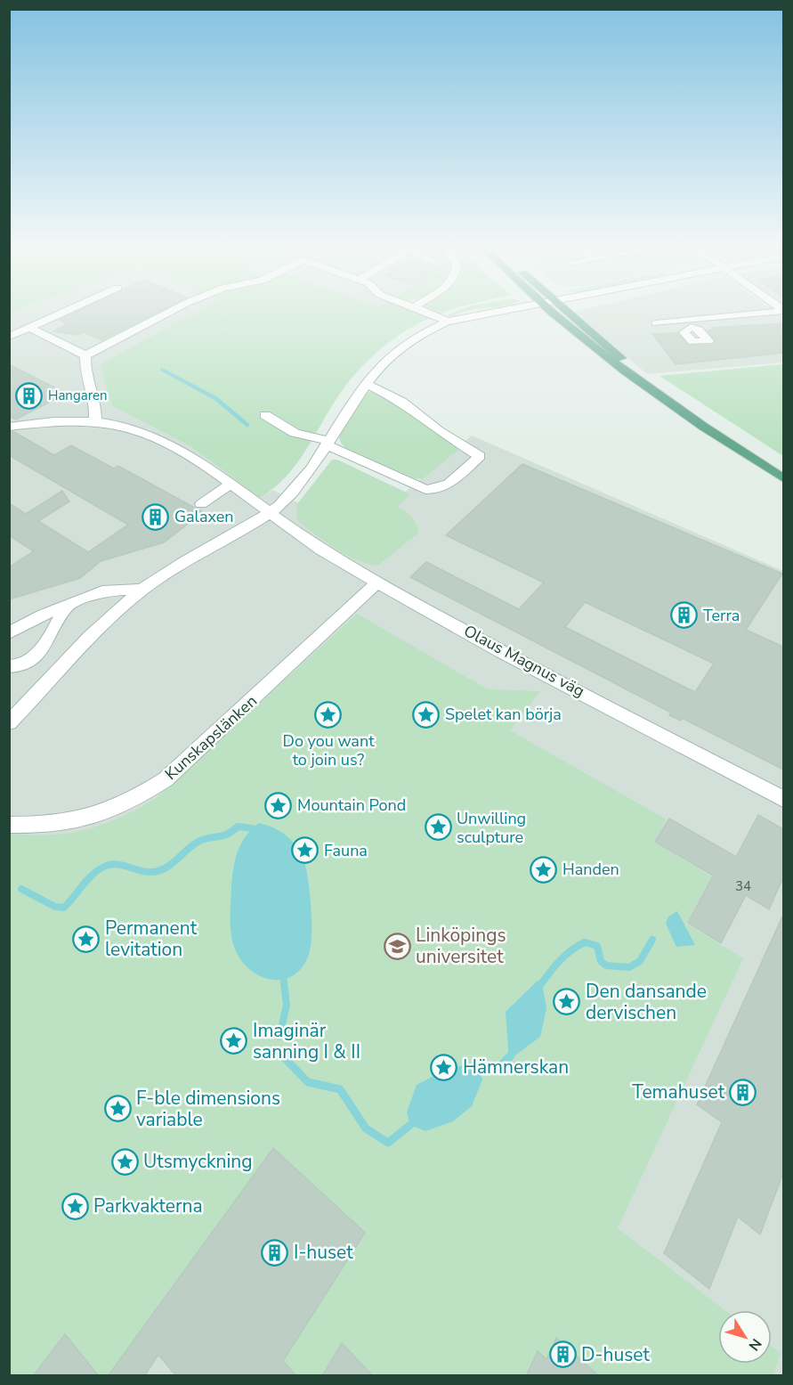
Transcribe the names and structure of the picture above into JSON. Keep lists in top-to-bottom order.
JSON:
{
  "streets": {
    "street": ["Olaus Magnus väg", "Kunskapslänken"]
  },
  "crossings": [
    ["Olaus Magnus väg", "Kunskapslänken"]
  ],
  "places": {
    "building": [
      "Hangaren",
      "Galaxen",
      "Terra",
      "Temahuset",
      "I-huset",
      "D-huset"
    ],
    "place": [
      "Spelet kan börja",
      "Do you want to join us?",
      "Mountain Pond",
      "Unwilling sculpture",
      "Fauna",
      "Handen",
      "Permanent levitation",
      "Den dansande dervischen",
      "Imaginär sanning I & II",
      "Hämnerskan",
      "F-ble dimensions variable",
      "Utsmyckning",
      "Parkvakterna"
    ],
    "school or university": ["Linköpings universitet"]
  },
  "house_numbers": ["34"],
  "north": "bottom right"
}
